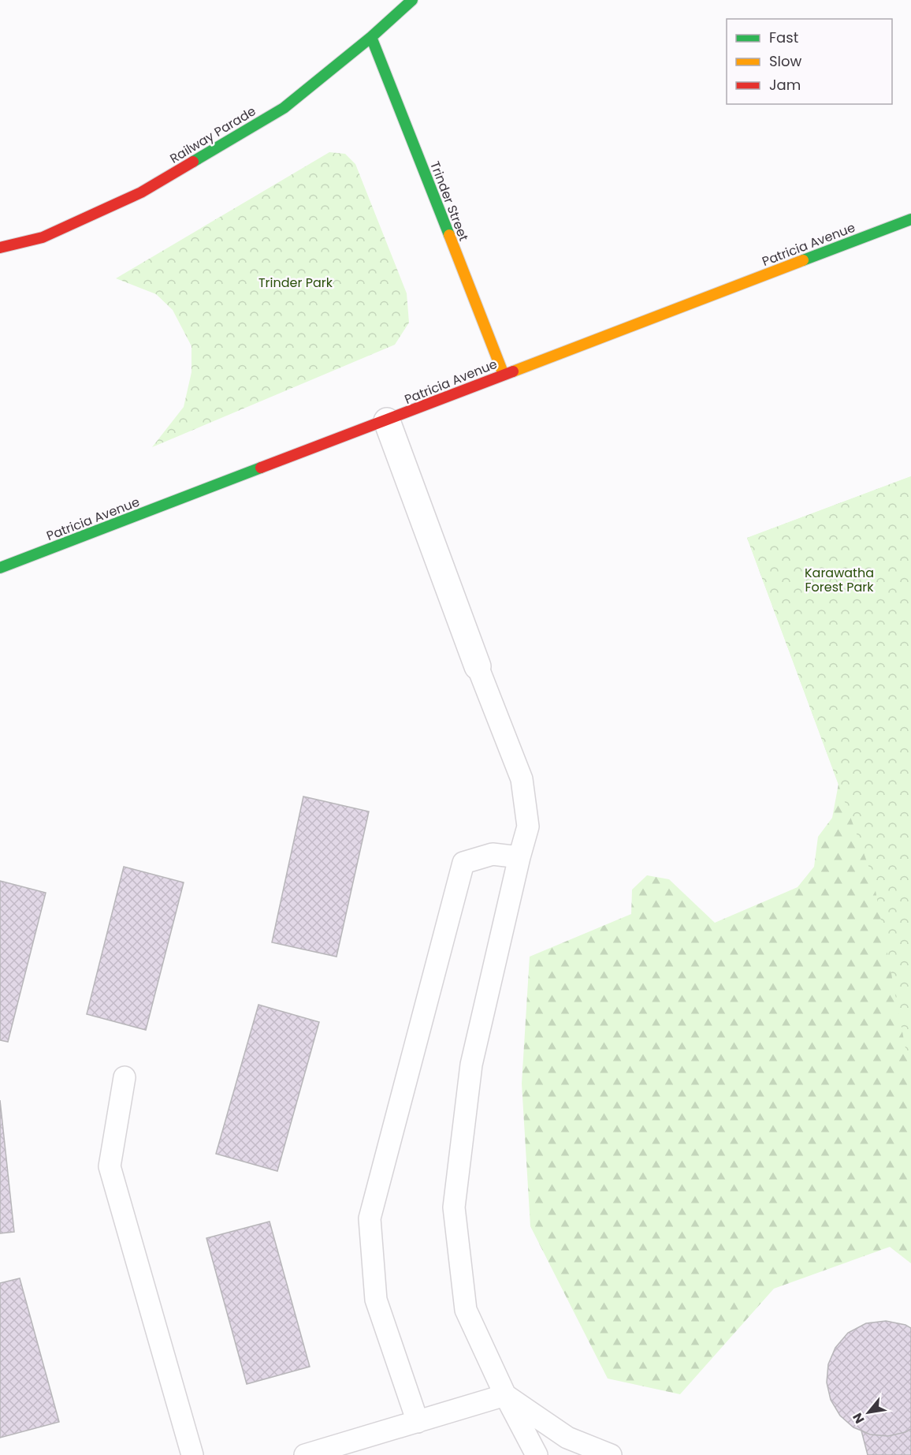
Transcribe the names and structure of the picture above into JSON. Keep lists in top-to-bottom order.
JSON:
{
  "streets": {
    "street": ["Railway Parade", "Trinder Street", "Patricia Avenue"]
  },
  "crossings": [
    ["Railway Parade", "Trinder Street"],
    ["Trinder Street", "Patricia Avenue"]
  ],
  "parks": ["Trinder Park", "Karawatha Forest Park"],
  "legend": ["Fast", "Slow", "Jam"],
  "north": "bottom left"
}
